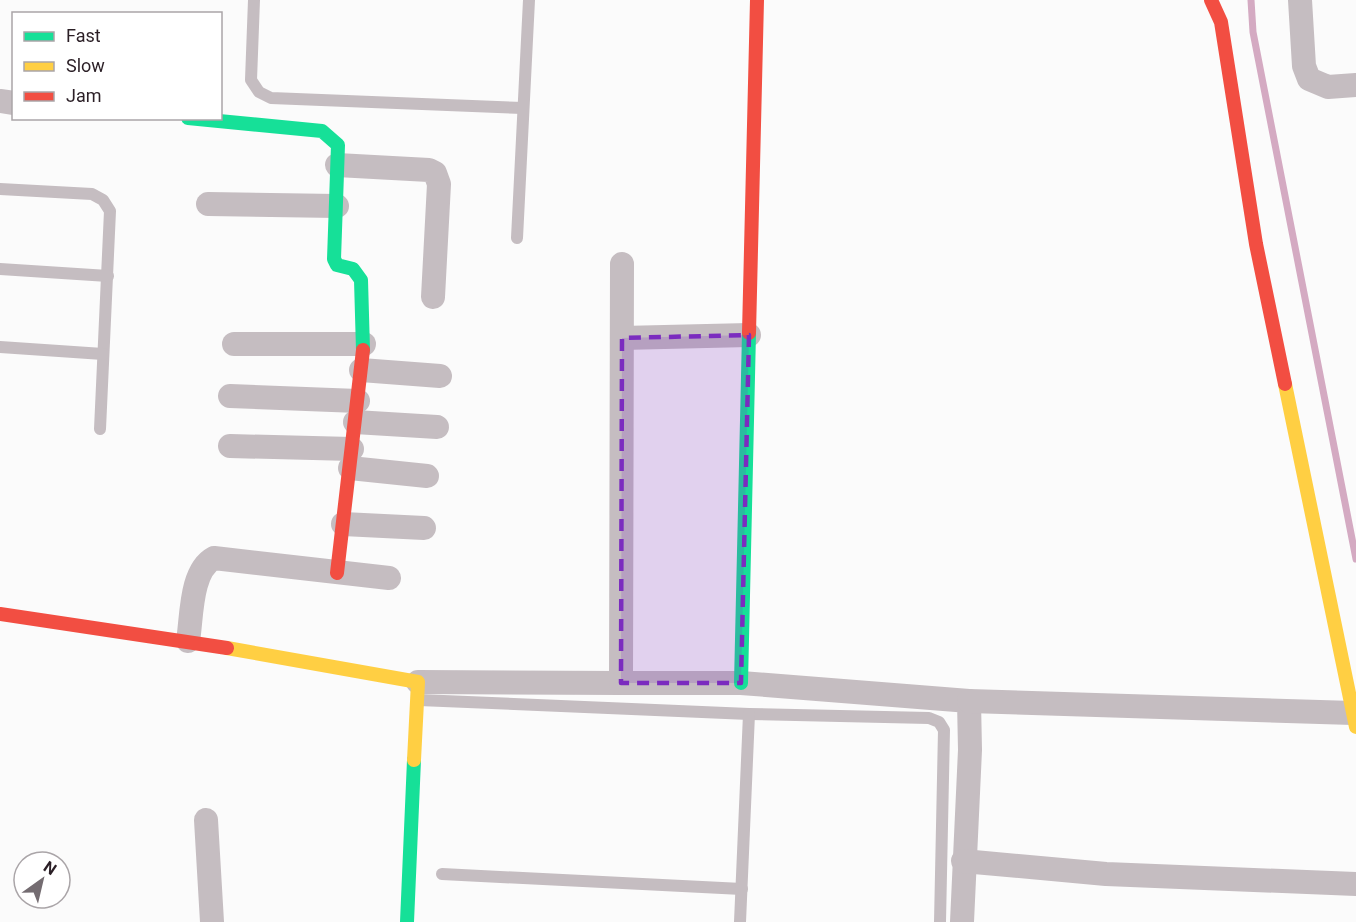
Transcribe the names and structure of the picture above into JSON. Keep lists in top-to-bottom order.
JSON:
{
  "legend": ["Fast", "Slow", "Jam"],
  "north": "top right"
}
